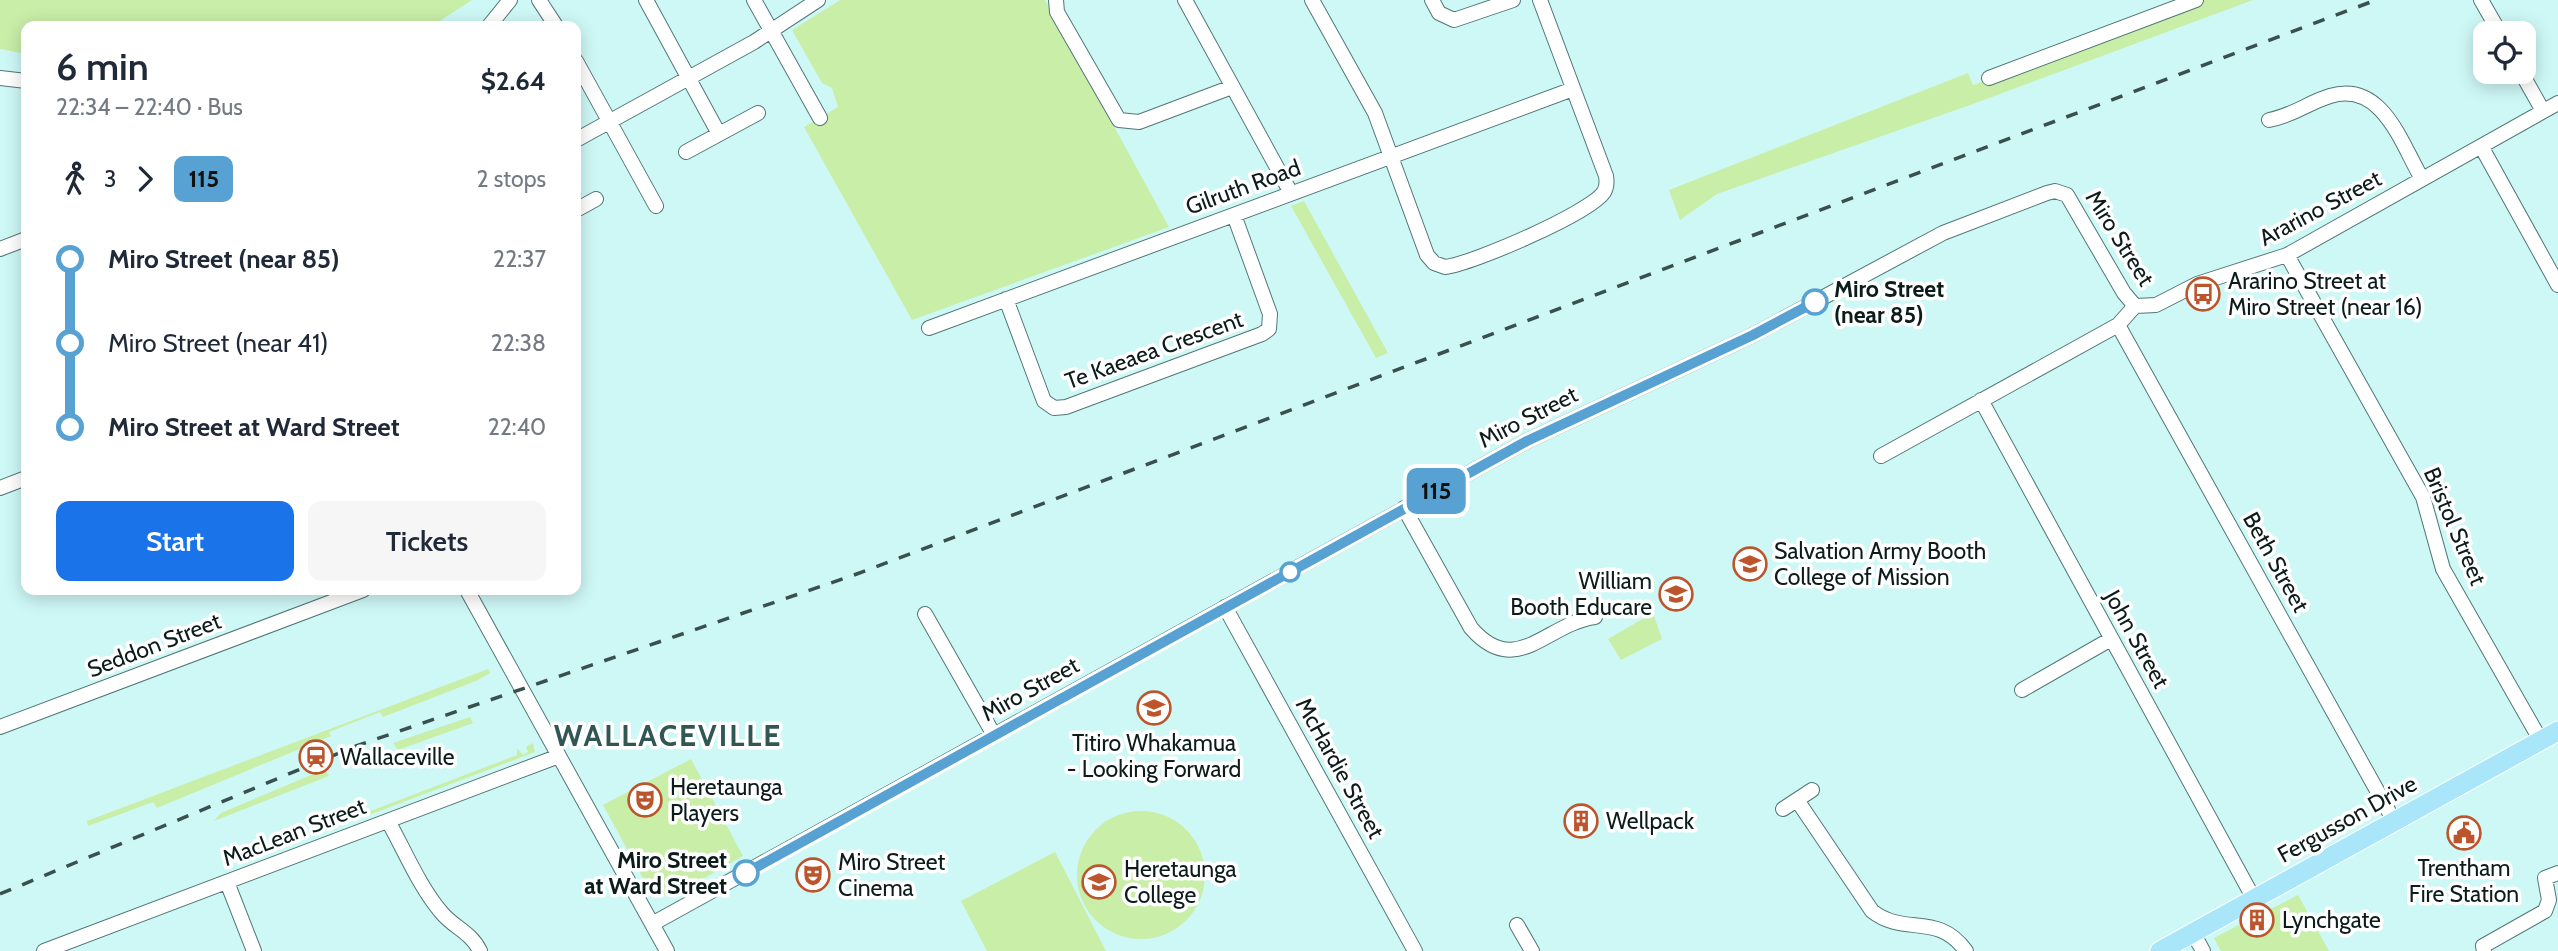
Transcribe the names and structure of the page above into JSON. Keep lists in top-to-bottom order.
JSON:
{
  "streets": {
    "main road": ["Fergusson Drive"],
    "street": [
      "Gilruth Road",
      "Ararino Street",
      "Miro Street",
      "Te Kaeaea Crescent",
      "Bristol Street",
      "Beth Street",
      "John Street",
      "Seddon Street",
      "McHardie Street",
      "MacLean Street"
    ]
  },
  "crossings": [
    ["Gilruth Road", "Te Kaeaea Crescent"],
    ["Ararino Street", "Miro Street"],
    ["Ararino Street", "Bristol Street"],
    ["Miro Street", "McHardie Street"],
    ["Bristol Street", "Fergusson Drive"],
    ["Beth Street", "Fergusson Drive"],
    ["John Street", "Fergusson Drive"]
  ],
  "districts": ["WALLACEVILLE"],
  "places": {
    "bus stop": ["Ararino Street at Miro Street (near 16)"],
    "other": ["Miro Street (near 85)", "Miro Street at Ward Street"],
    "school or university": [
      "Salvation Army Booth College of Mission",
      "William Booth Educare",
      "Titiro Whakamua - Looking Forward",
      "Heretaunga College"
    ],
    "station": ["Wallaceville"],
    "theatre": ["Heretaunga Players", "Miro Street Cinema"],
    "building": ["Wellpack", "Lynchgate"],
    "public building": ["Trentham Fire Station"]
  },
  "lines": ["bus line 115"],
  "page": {
    "on_map": "115",
    "heading": ["6 min", "22:34 – 22:40 · Bus", "$2.64"],
    "legs": ["3", "115", "2 stops"],
    "list": [
      {
        "name": "Miro Street (near 85)",
        "value": "22:37"
      },
      {
        "name": "Miro Street (near 41)",
        "value": "22:38"
      },
      {
        "name": "Miro Street at Ward Street",
        "value": "22:40"
      }
    ],
    "buttons": ["Start", "Tickets"]
  }
}
